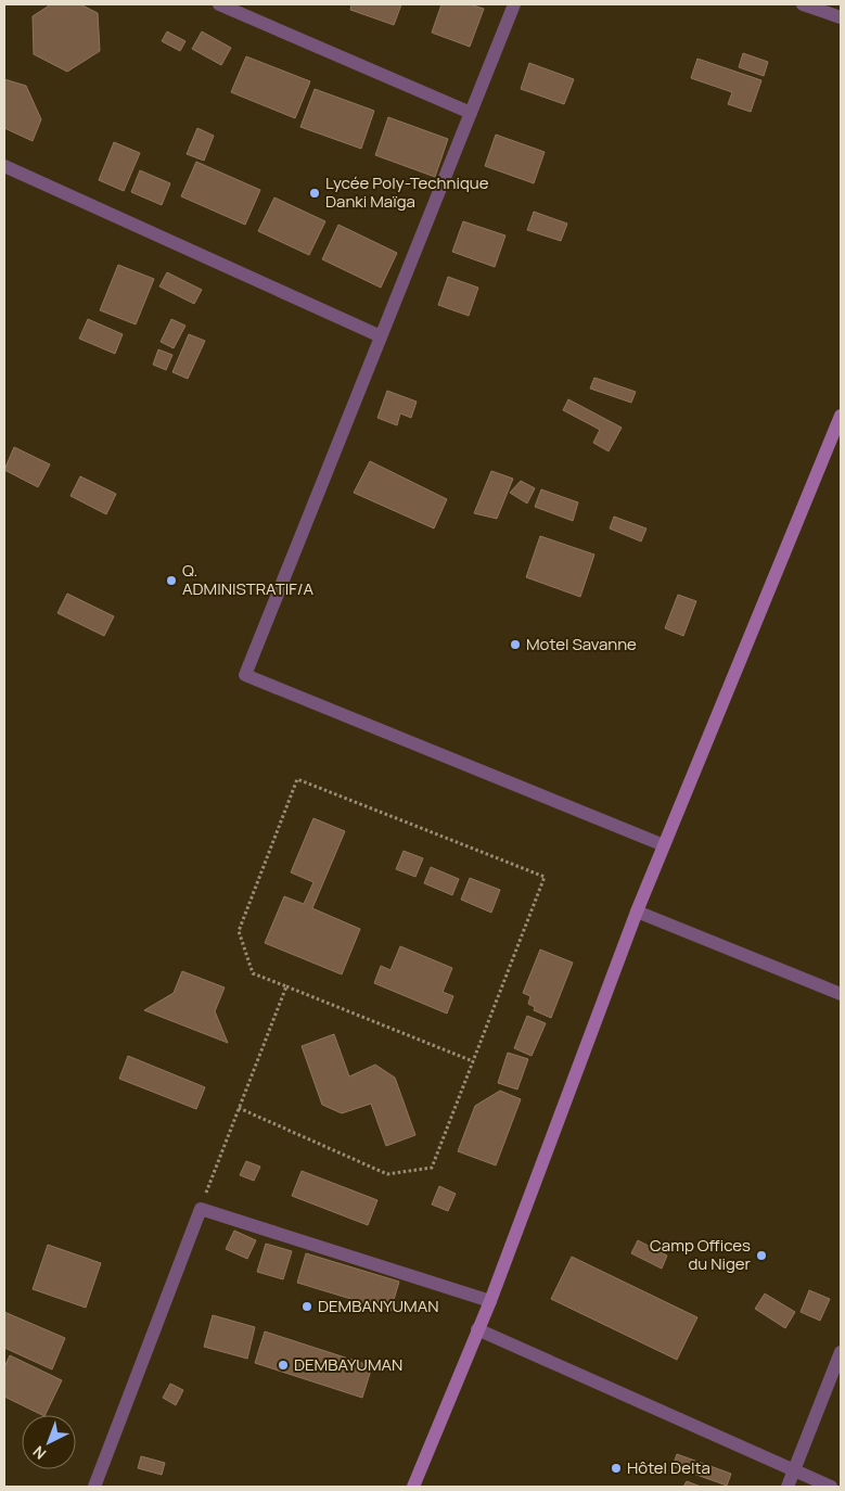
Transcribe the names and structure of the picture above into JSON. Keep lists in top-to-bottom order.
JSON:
{
  "places": [
    "Lycée Poly-Technique Danki Maïga",
    "Q. ADMINISTRATIF/A",
    "Motel Savanne",
    "Camp Offices du Niger",
    "DEMBANYUMAN",
    "DEMBAYUMAN",
    "Hôtel Delta"
  ],
  "north": "bottom left"
}
